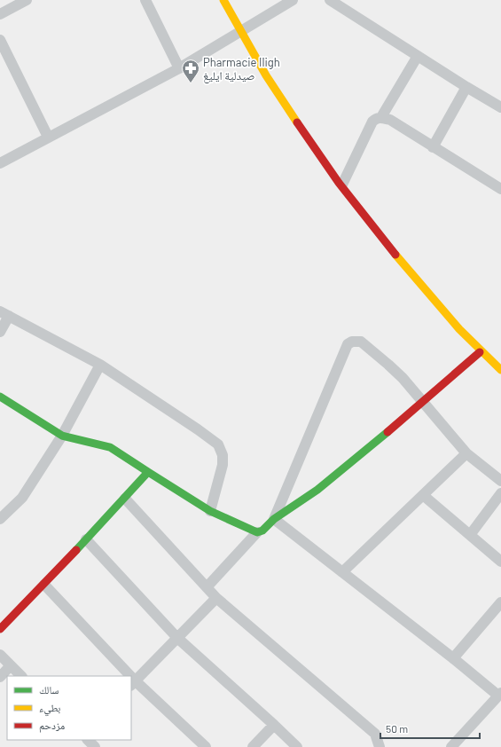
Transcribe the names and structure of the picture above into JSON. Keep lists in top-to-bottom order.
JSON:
{
  "places": {
    "pharmacy": ["Pharmacie Iligh صيدلية ايليغ"]
  },
  "legend": ["سالك", "بطيء", "مزدحم"],
  "scale_bar": "50 m"
}
